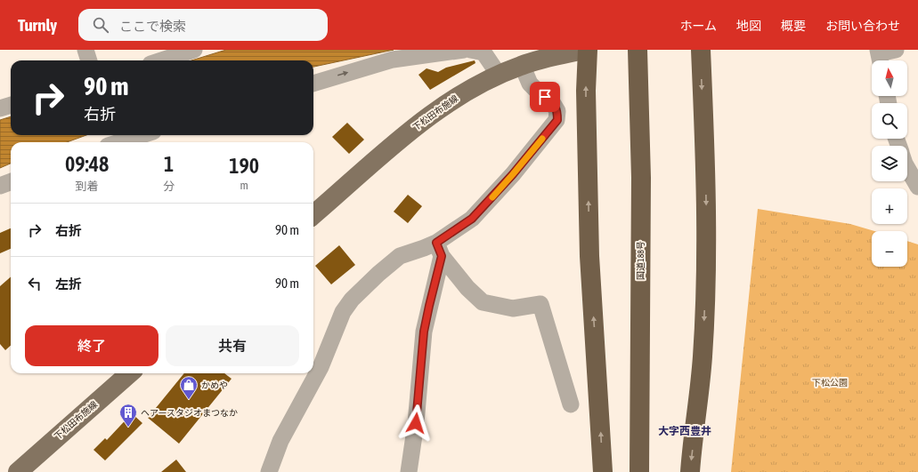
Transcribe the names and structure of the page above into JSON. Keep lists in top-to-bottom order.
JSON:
{
  "streets": {
    "highway": ["国道188号"],
    "main road": ["下松田布施線"]
  },
  "districts": ["大字西豊井"],
  "parks": ["下松公園"],
  "places": {
    "shop": ["かめや"],
    "building": ["ヘアースタジオまつなか"]
  },
  "north": "top",
  "page": {
    "header": "Turnly",
    "search": "ここで検索",
    "nav": [
      "ホーム",
      "地図",
      "概要",
      "お問い合わせ"
    ],
    "map_buttons": ["+", "−"],
    "turn": ["90 m", "右折"],
    "eta": [
      "09:48",
      "到着",
      "1",
      "分",
      "190",
      "m"
    ],
    "list": [
      {
        "name": "右折",
        "value": "90 m"
      },
      {
        "name": "左折",
        "value": "90 m"
      }
    ],
    "buttons": ["終了", "共有"]
  }
}
